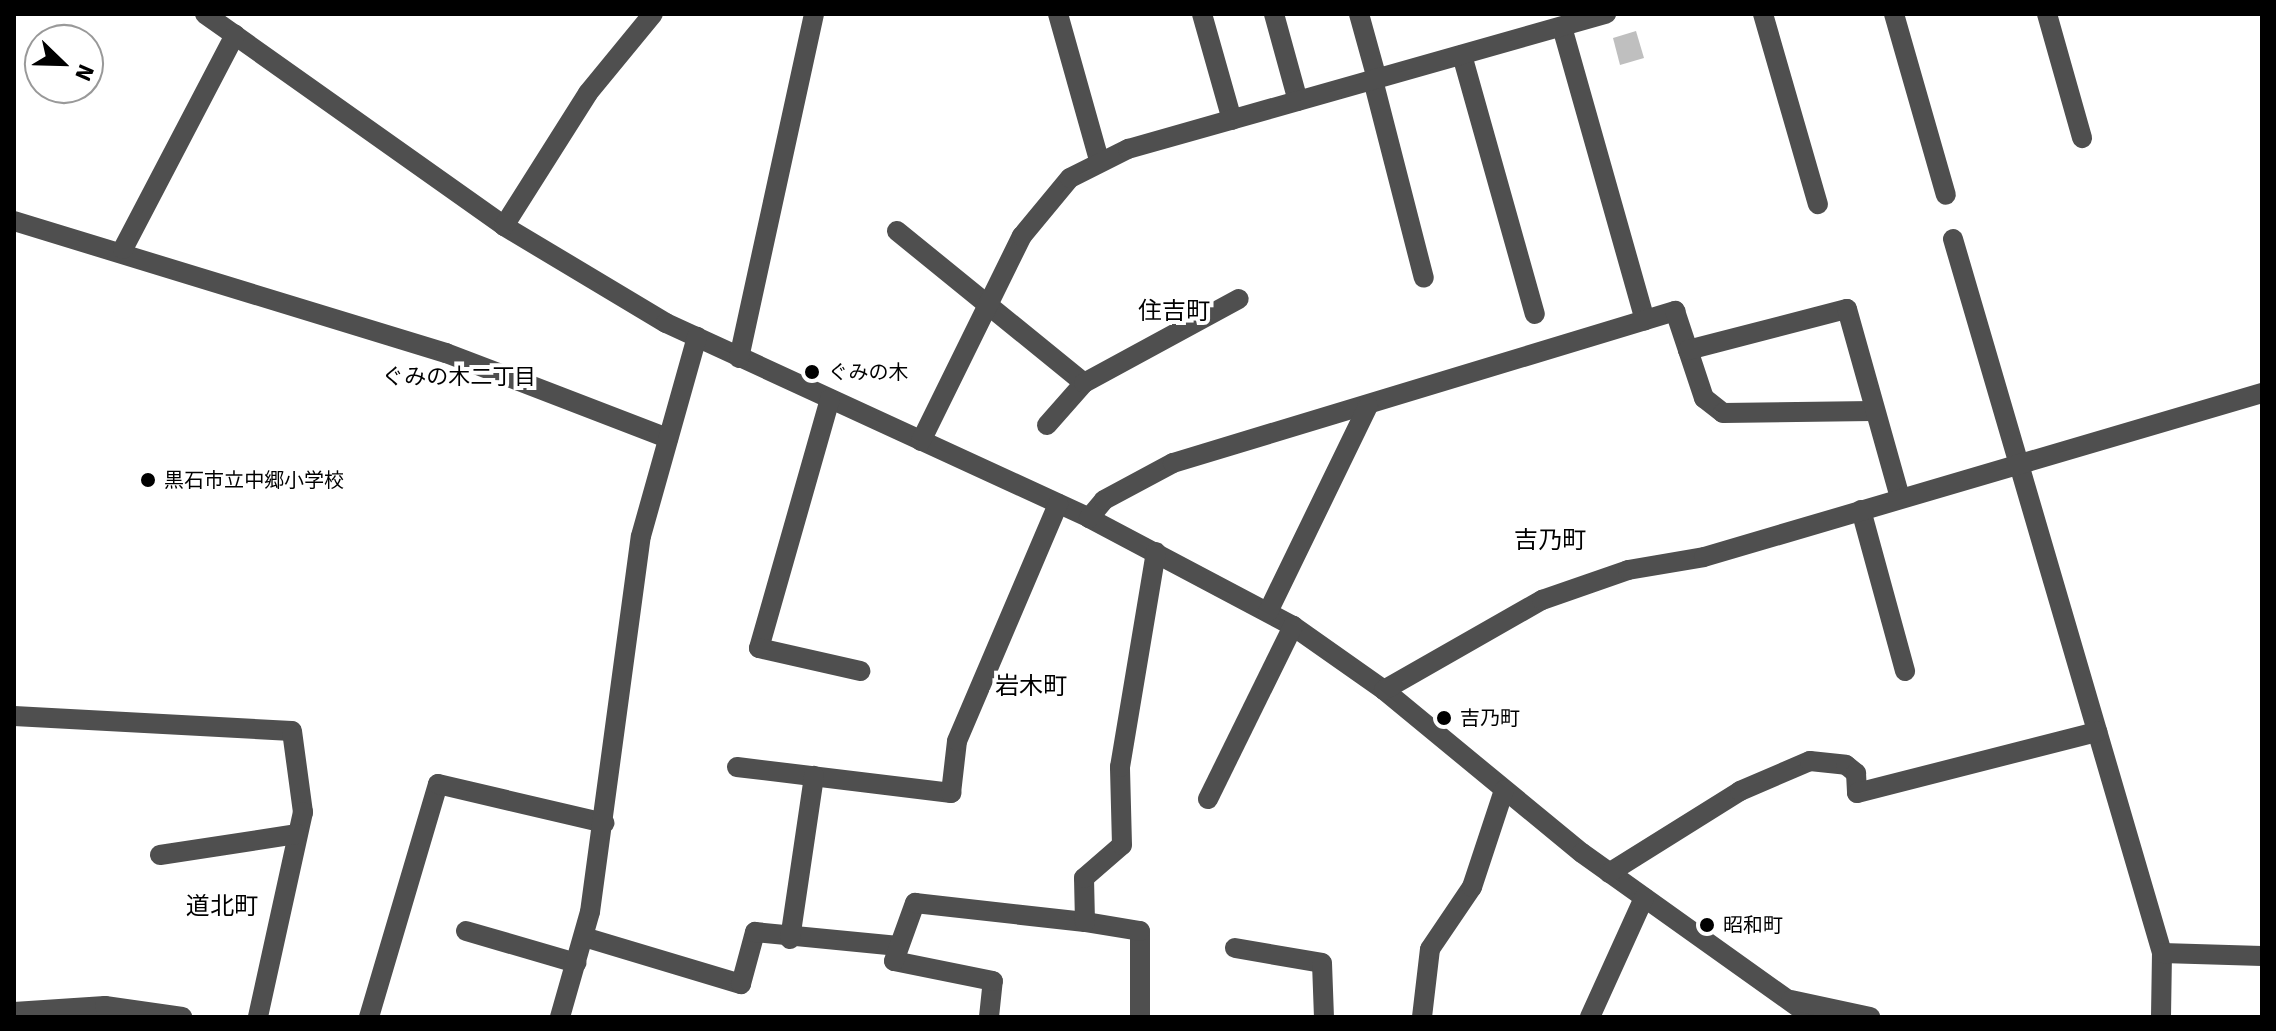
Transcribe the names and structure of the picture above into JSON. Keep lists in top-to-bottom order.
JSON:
{
  "districts": [
    "住吉町",
    "ぐみの木二丁目",
    "吉乃町",
    "岩木町",
    "道北町"
  ],
  "places": [
    "ぐみの木",
    "黒石市立中郷小学校",
    "吉乃町",
    "昭和町"
  ],
  "north": "bottom right"
}
